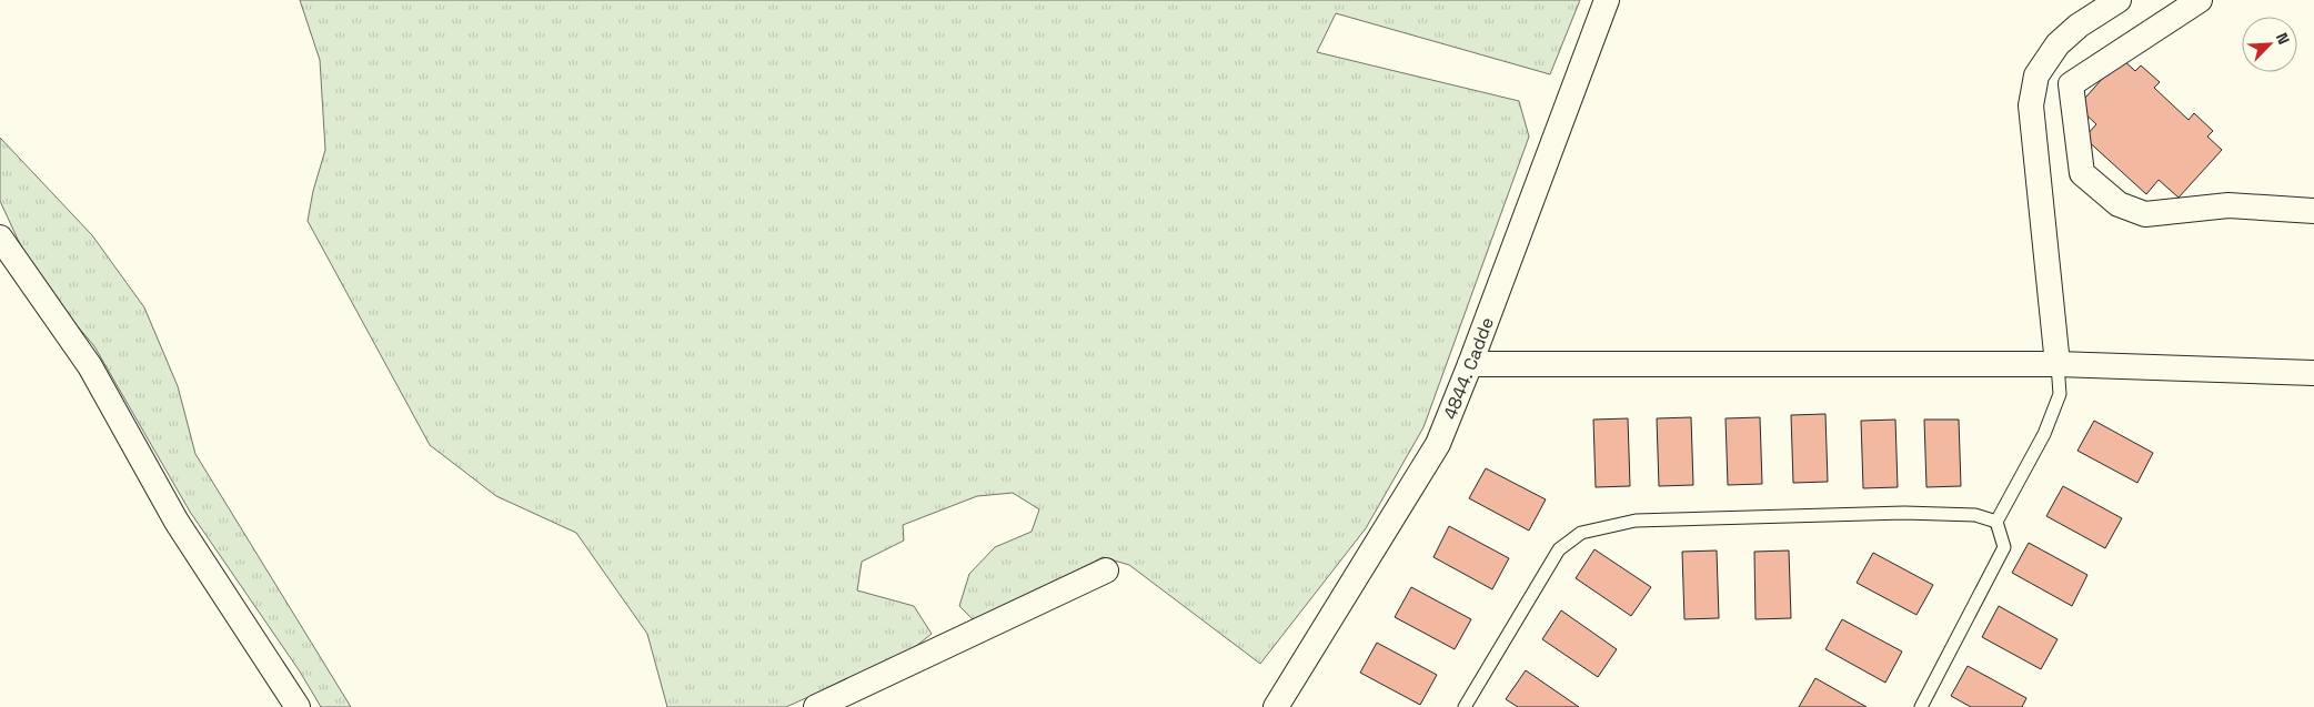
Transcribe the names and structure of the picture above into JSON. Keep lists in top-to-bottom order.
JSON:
{
  "streets": {
    "street": ["4844. Cadde"]
  },
  "north": "top right"
}
